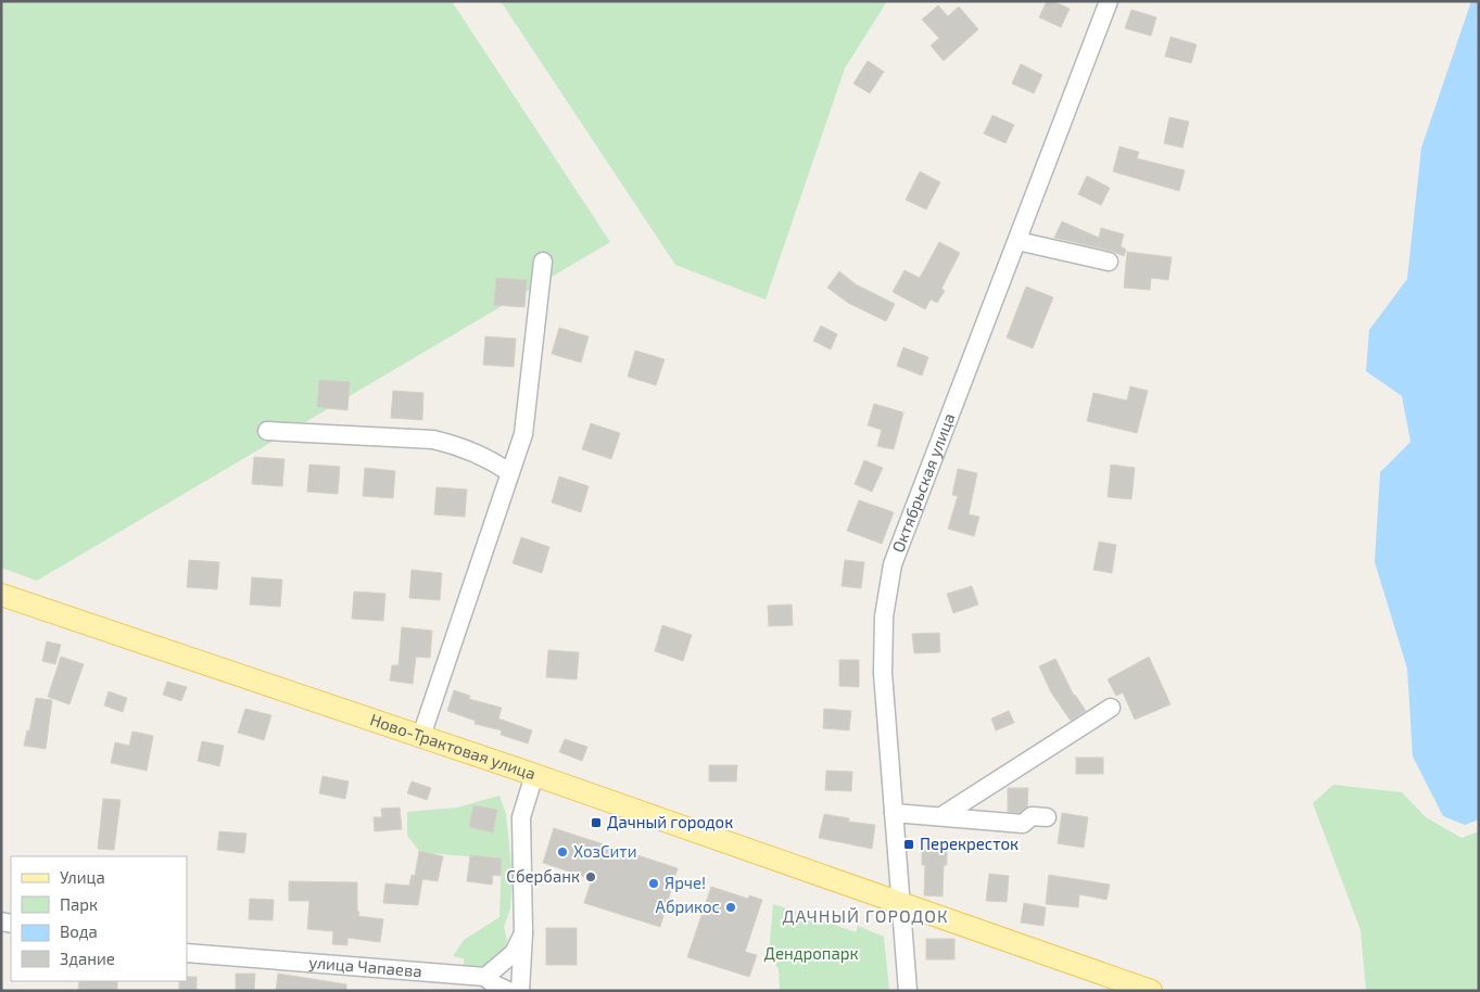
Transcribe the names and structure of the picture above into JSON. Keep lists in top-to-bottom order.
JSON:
{
  "streets": {
    "main road": ["Ново-Трактовая улица"],
    "street": ["Октябрьская улица", "улица Чапаева"]
  },
  "crossings": [
    ["Октябрьская улица", "Ново-Трактовая улица"]
  ],
  "districts": ["ДАЧНЫЙ ГОРОДОК"],
  "parks": ["Дендропарк"],
  "places": {
    "transit": ["Дачный городок", "Перекресток"],
    "other": [
      "ХозСити",
      "Сбербанк",
      "Ярче!",
      "Абрикос"
    ]
  },
  "legend": [
    "Улица",
    "Парк",
    "Вода",
    "Здание"
  ]
}
